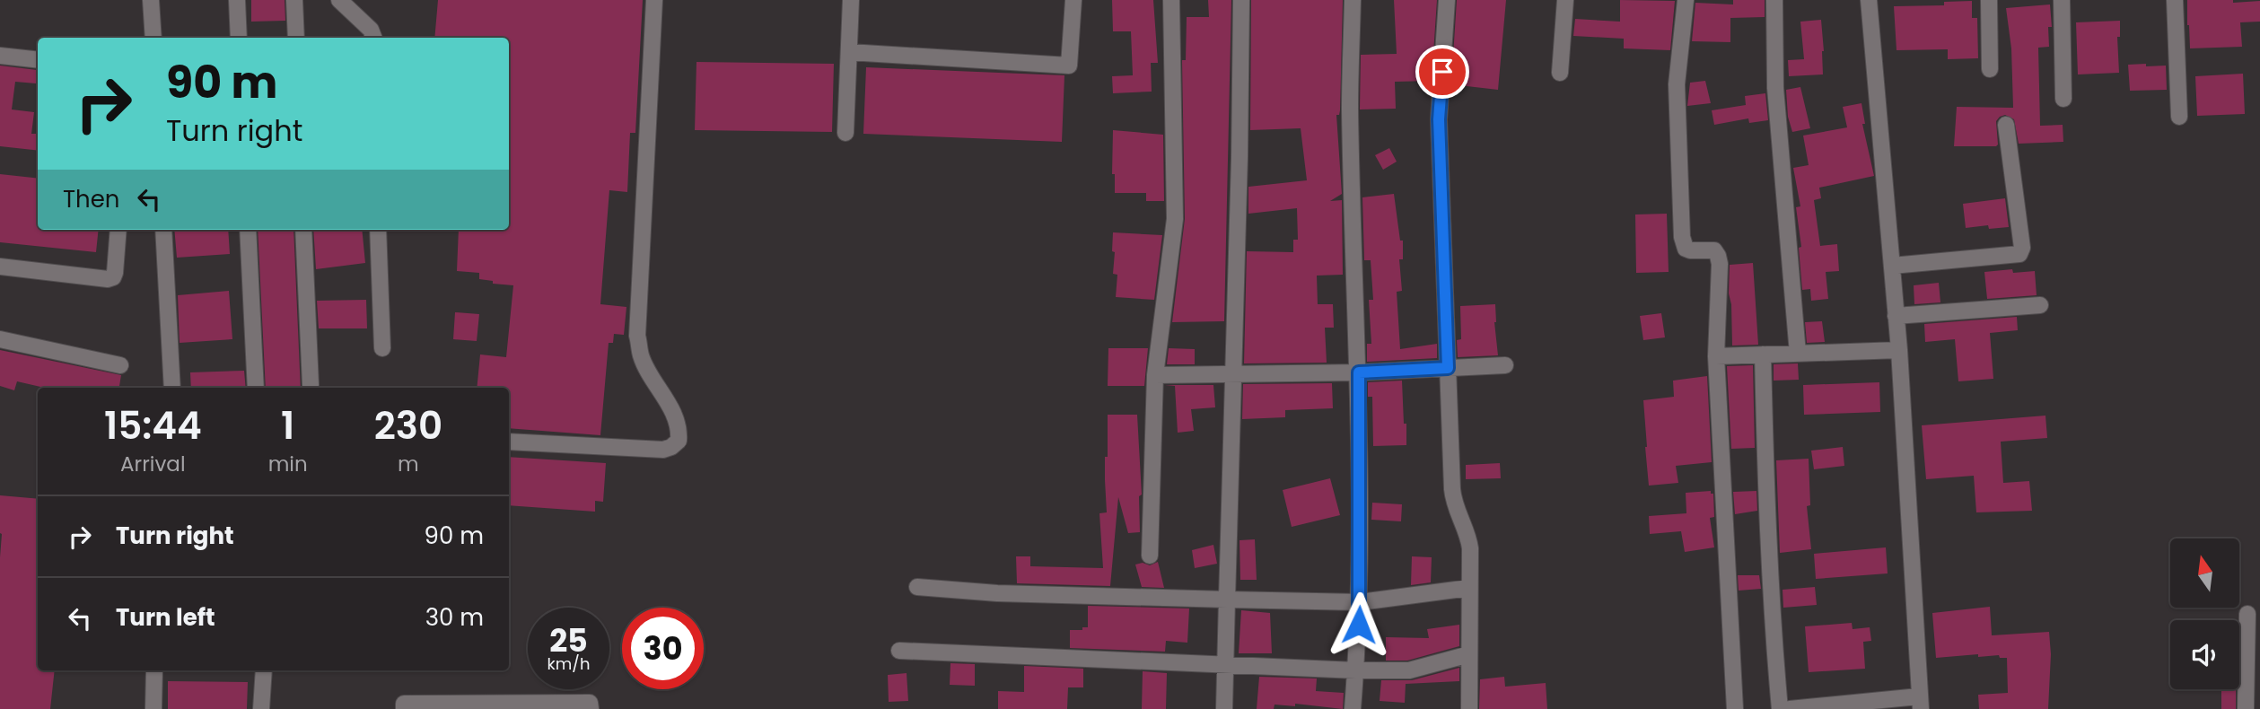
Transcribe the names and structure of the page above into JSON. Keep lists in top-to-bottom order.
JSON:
{
  "north": "top",
  "page": {
    "turn": ["90 m", "Turn right"],
    "then": "Then",
    "eta": [
      "15:44",
      "Arrival",
      "1",
      "min",
      "230",
      "m"
    ],
    "list": [
      {
        "name": "Turn right",
        "value": "90 m"
      },
      {
        "name": "Turn left",
        "value": "30 m"
      }
    ],
    "speed": "25 km/h",
    "limit": "30"
  }
}
